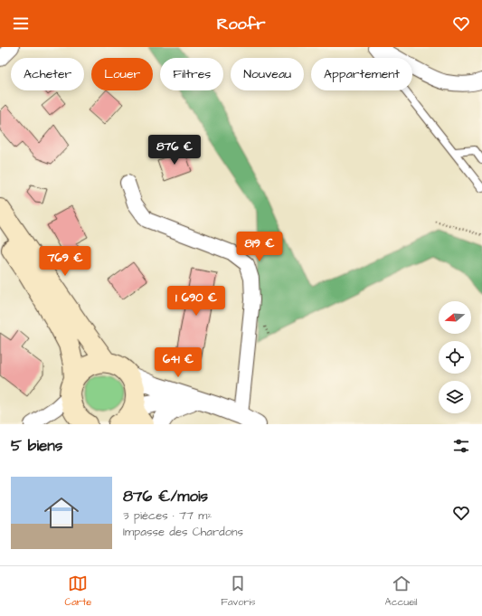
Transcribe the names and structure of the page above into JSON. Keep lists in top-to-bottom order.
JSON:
{
  "north": "left",
  "page": {
    "header": "Roofr",
    "chip": [
      "Acheter",
      "Louer",
      "Filtres",
      "Nouveau",
      "Appartement"
    ],
    "price": [
      "876 €",
      "819 €",
      "769 €",
      "1 690 €",
      "641 €"
    ],
    "heading": "5 biens",
    "list": [
      {
        "name": "876 €/mois",
        "note": "3 pièces · 77 m² · Impasse des Chardons"
      }
    ],
    "tabs": ["Carte", "Favoris", "Accueil"]
  }
}
